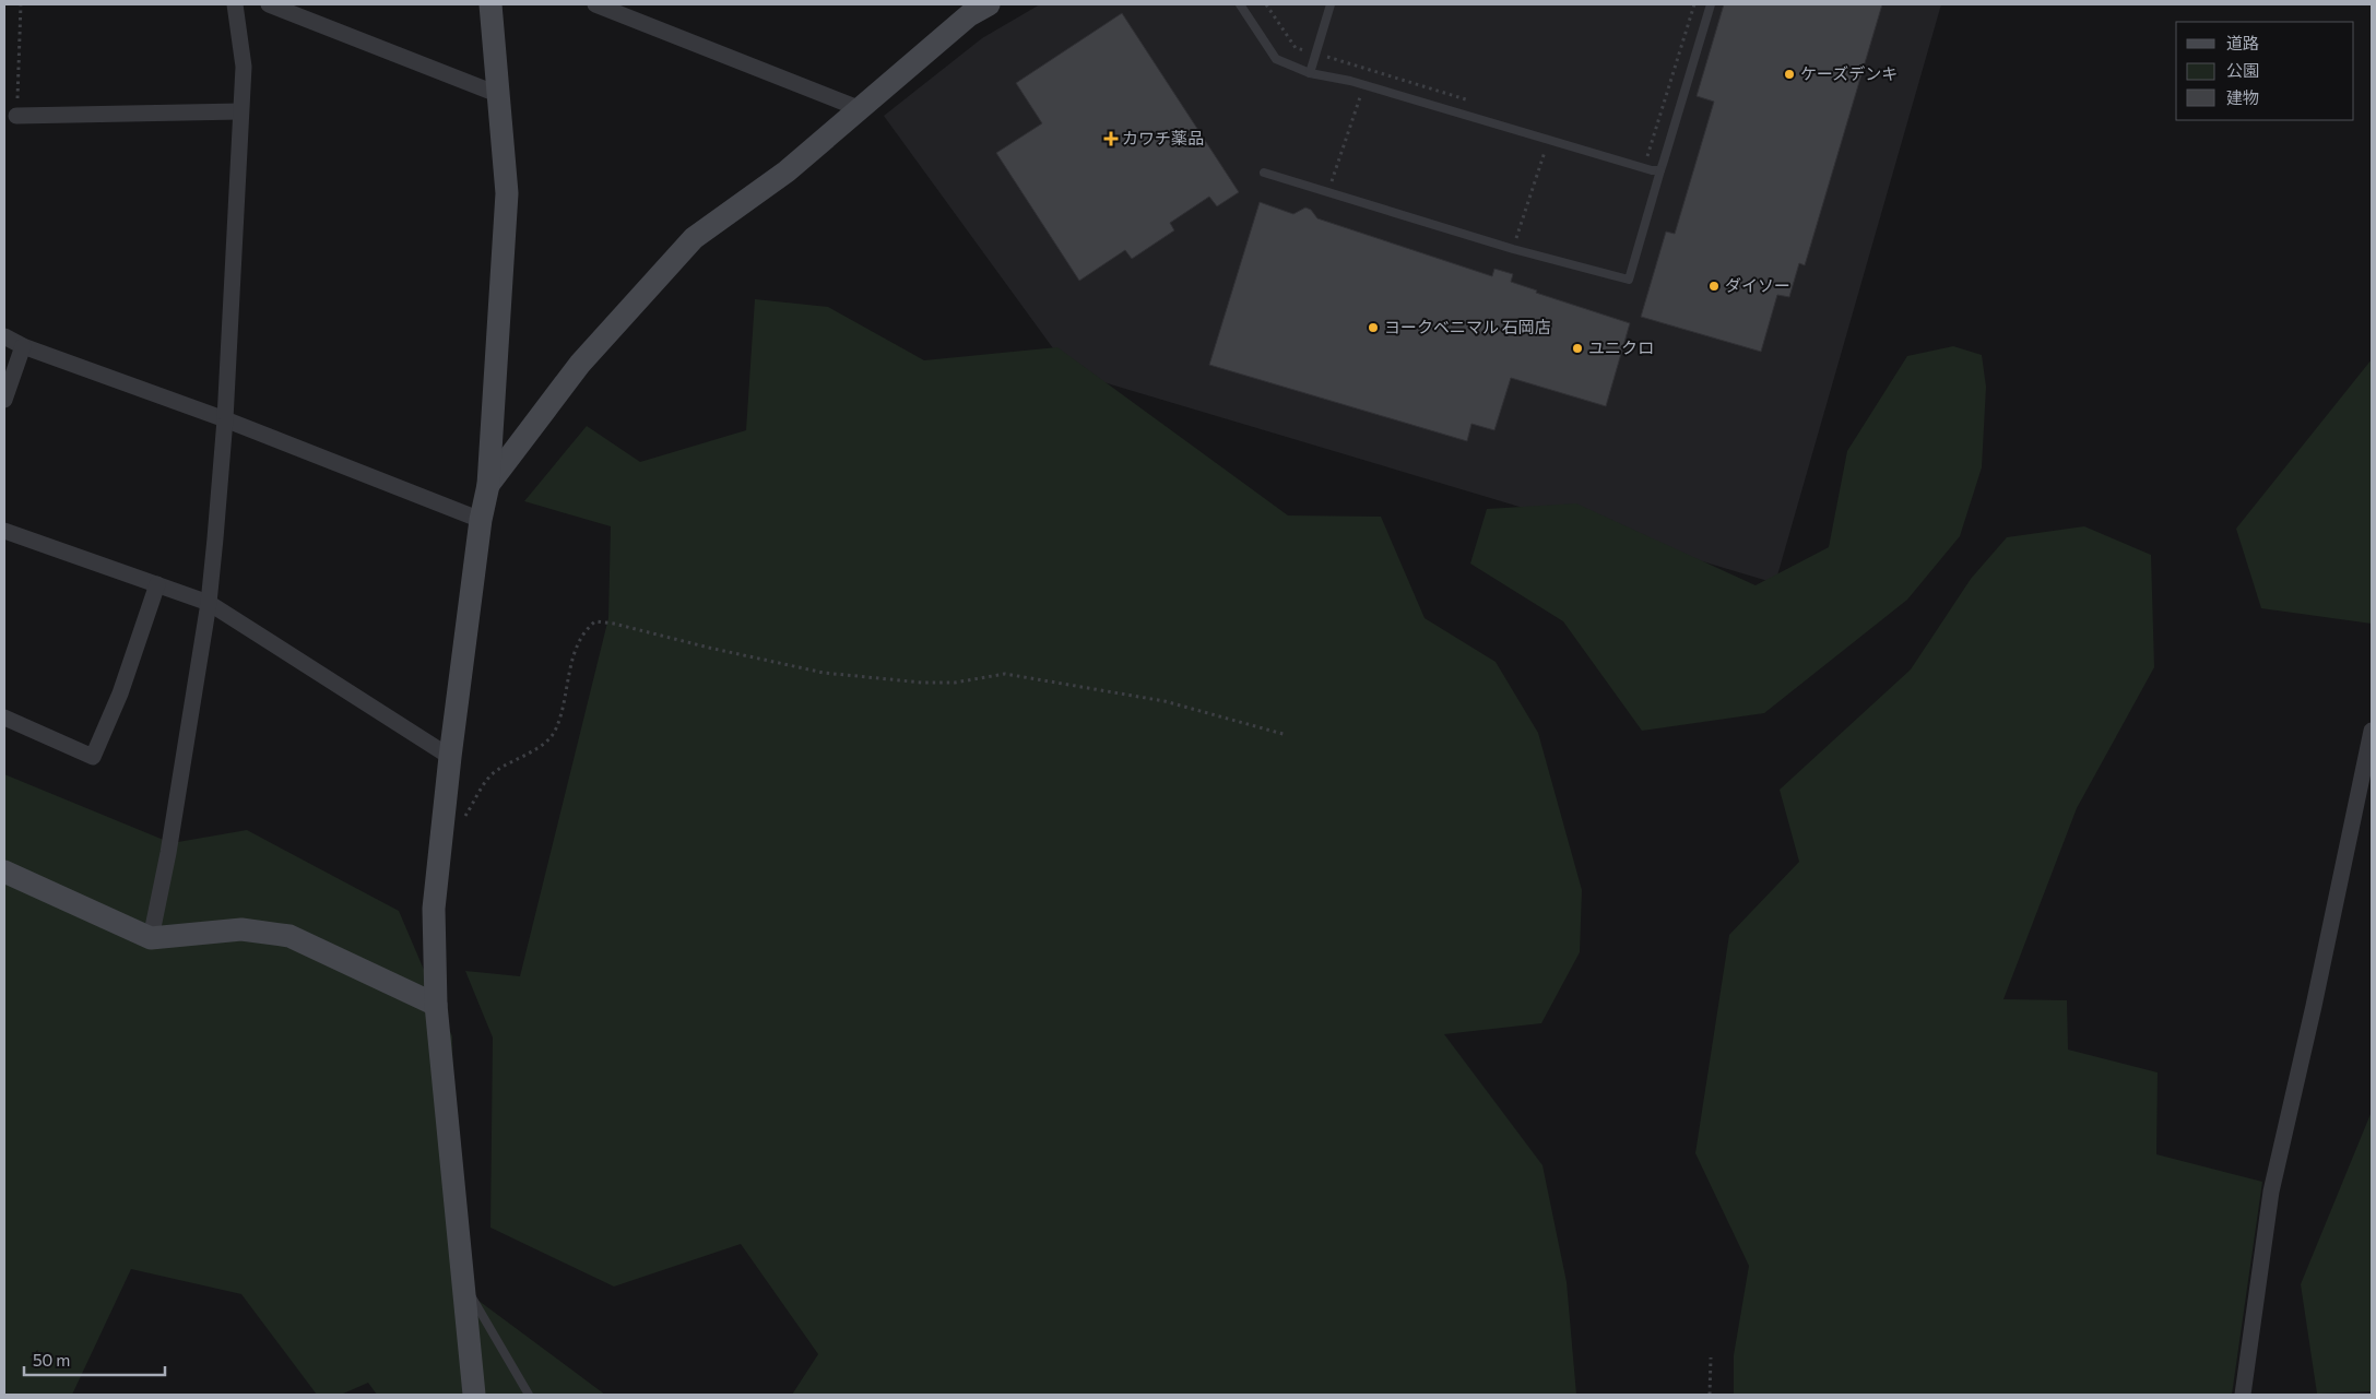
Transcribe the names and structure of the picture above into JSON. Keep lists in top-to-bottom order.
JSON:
{
  "places": {
    "other": [
      "ケーズデンキ",
      "ダイソー",
      "ヨークベニマル 石岡店",
      "ユニクロ"
    ],
    "health": ["カワチ薬品"]
  },
  "legend": ["道路", "公園", "建物"],
  "scale_bar": "50 m"
}
